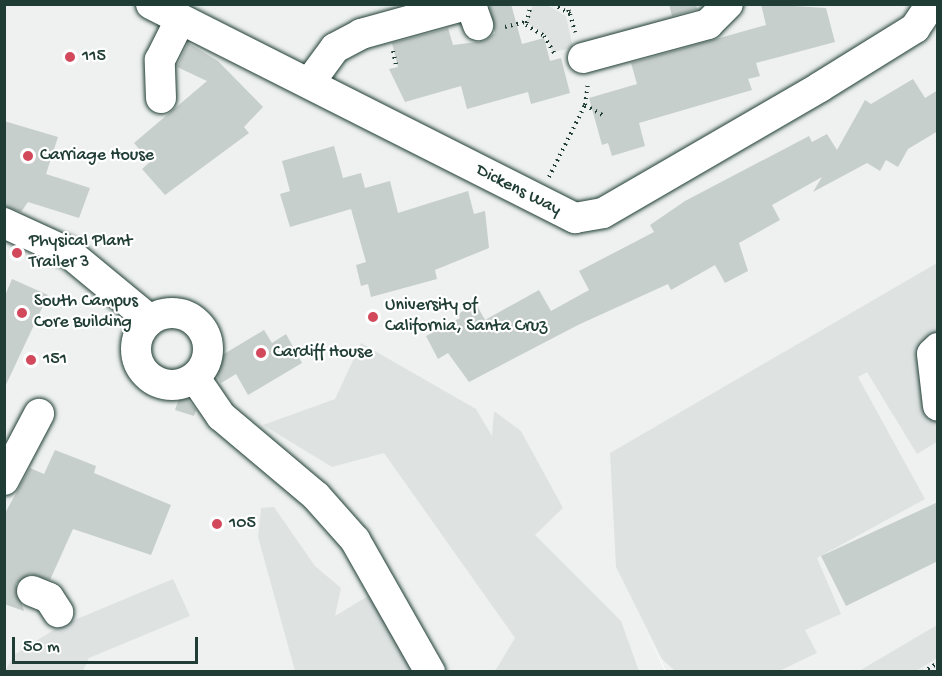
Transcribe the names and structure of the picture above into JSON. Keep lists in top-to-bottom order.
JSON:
{
  "streets": {
    "street": ["Dickens Way"]
  },
  "places": [
    "115",
    "Carriage House",
    "Physical Plant Trailer 3",
    "South Campus Core Building",
    "University of California, Santa Cruz",
    "Cardiff House",
    "151",
    "105"
  ],
  "scale_bar": "50 m"
}
